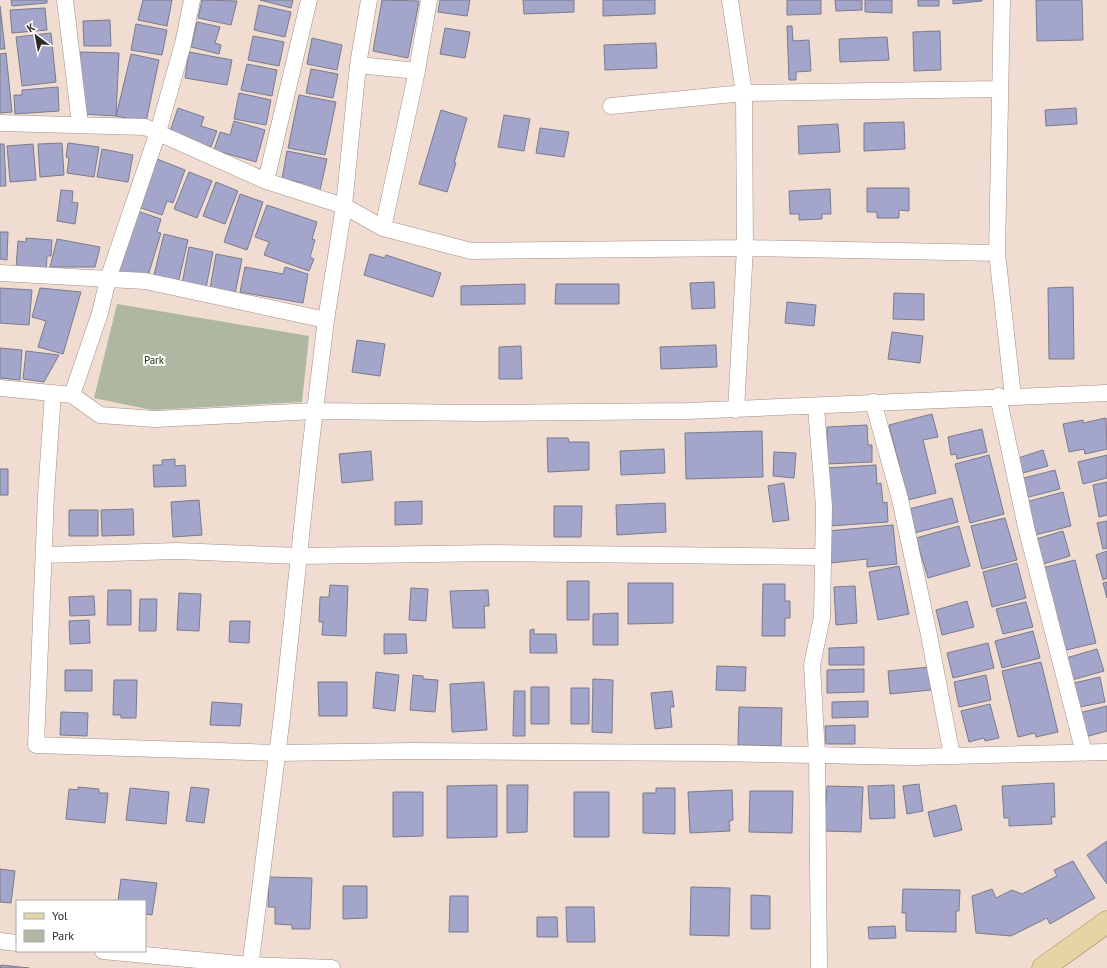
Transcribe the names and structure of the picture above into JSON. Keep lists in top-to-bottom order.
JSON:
{
  "parks": ["Park"],
  "legend": ["Yol", "Park"],
  "north": "top left"
}
